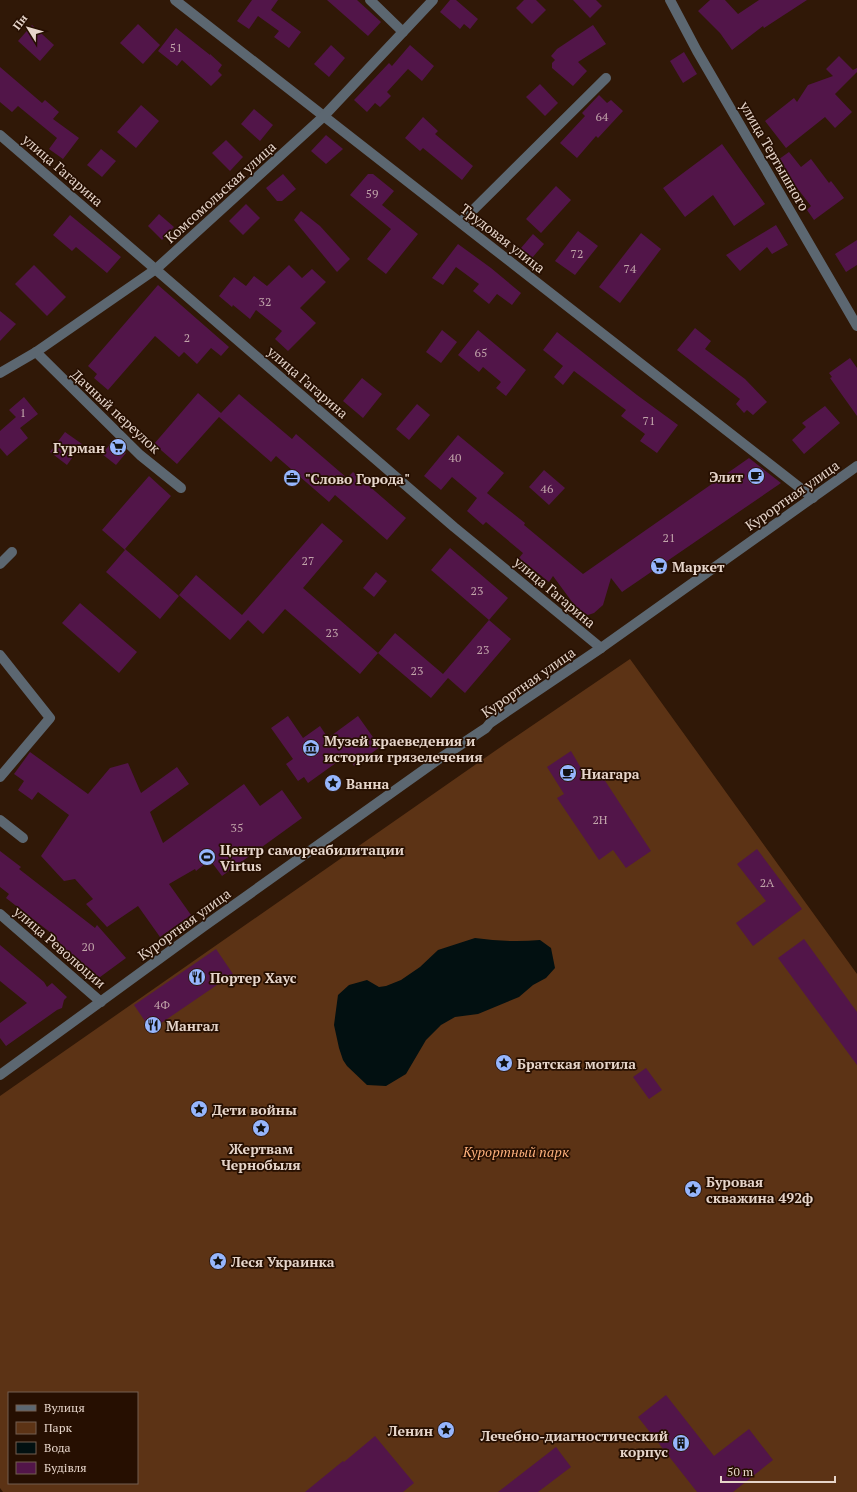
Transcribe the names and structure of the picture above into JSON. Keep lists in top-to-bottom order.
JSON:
{
  "streets": {
    "street": [
      "улица Тертышного",
      "улица Гагарина",
      "Комсомольская улица",
      "Трудовая улица",
      "Дачный переулок",
      "Курортная улица",
      "улица Революции"
    ]
  },
  "crossings": [
    ["улица Гагарина", "Комсомольская улица"],
    ["улица Гагарина", "Курортная улица"],
    ["Комсомольская улица", "Трудовая улица"],
    ["Комсомольская улица", "Дачный переулок"],
    ["Трудовая улица", "Курортная улица"],
    ["Курортная улица", "улица Революции"]
  ],
  "parks": ["Курортный парк"],
  "places": {
    "supermarket": ["Гурман", "Маркет"],
    "cafe": ["Элит", "Ниагара"],
    "office": ["\"Слово Города\""],
    "museum": ["Музей краеведения и истории грязелечения"],
    "place": [
      "Ванна",
      "Братская могила",
      "Дети войны",
      "Жертвам Чернобыля",
      "Буровая скважина 492ф",
      "Леся Украинка",
      "Ленин"
    ],
    "sports": ["Центр самореабилитации Virtus"],
    "restaurant": ["Портер Хаус", "Мангал"],
    "building": ["Лечебно-диагностический корпус"]
  },
  "house_numbers": [
    "51",
    "64",
    "59",
    "72",
    "74",
    "32",
    "2",
    "65",
    "1",
    "71",
    "40",
    "46",
    "21",
    "27",
    "23",
    "23",
    "23",
    "23",
    "2Н",
    "35",
    "2А",
    "20",
    "4Ф"
  ],
  "legend": [
    "Вулиця",
    "Парк",
    "Вода",
    "Будівля"
  ],
  "scale_bar": "50 m",
  "north": "top left"
}
